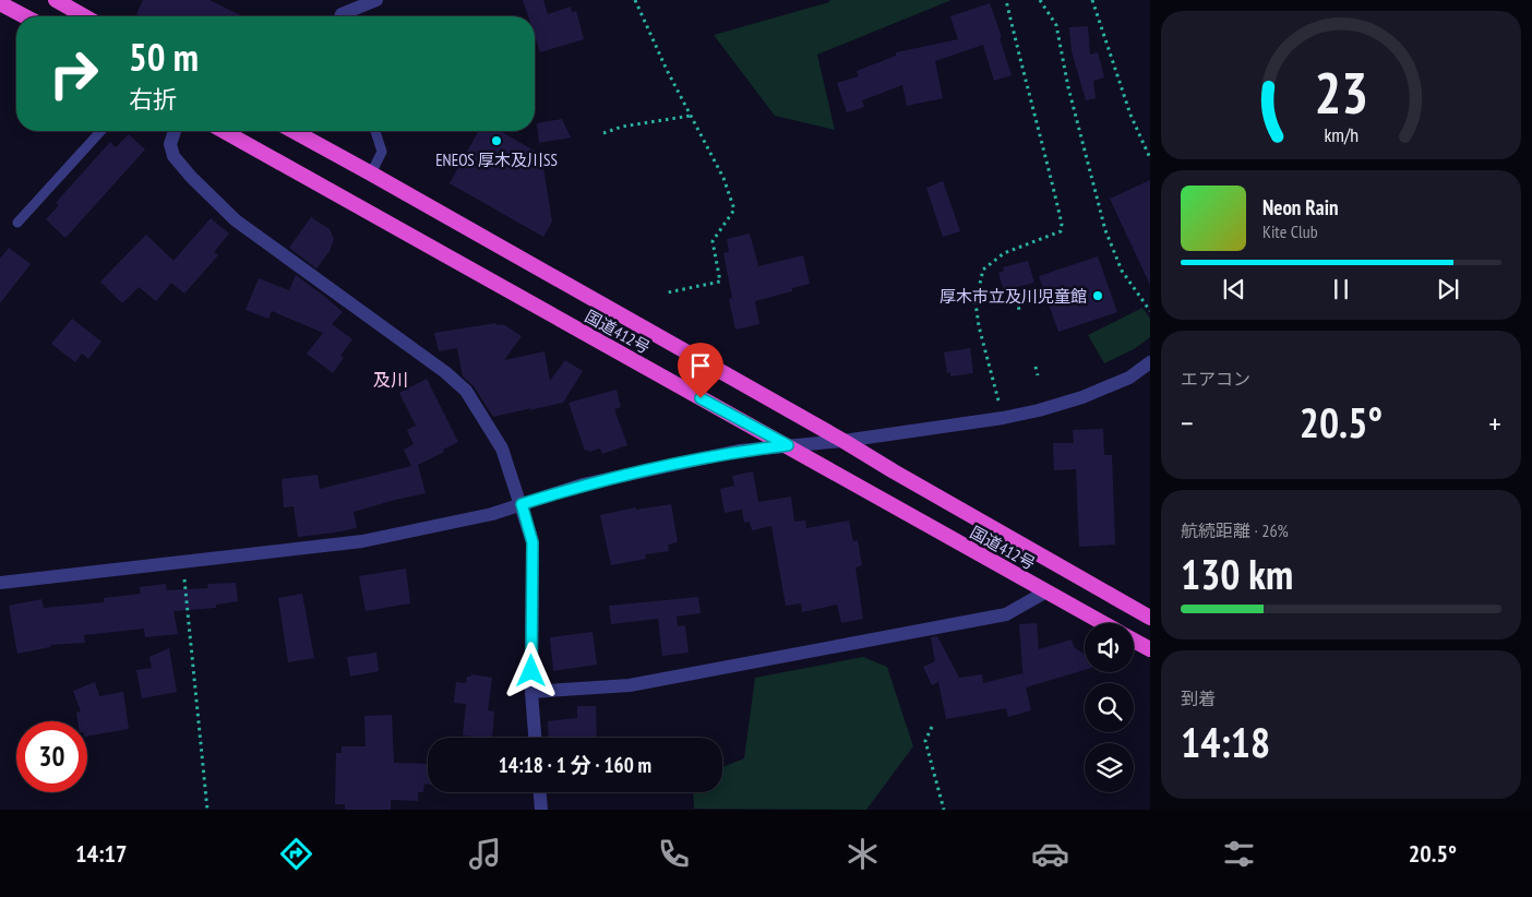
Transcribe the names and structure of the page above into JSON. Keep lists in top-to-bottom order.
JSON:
{
  "streets": {
    "highway": ["国道412号"]
  },
  "districts": ["及川"],
  "places": ["ENEOS 厚木及川SS", "厚木市立及川児童館"],
  "page": {
    "turn": ["50 m", "右折"],
    "song": ["Neon Rain", "Kite Club"],
    "tile": [
      "エアコン",
      ["航続距離 · 26%", "130 km"],
      ["到着", "14:18"]
    ],
    "heat": ["−", "20.5°", "+"],
    "limit": "30",
    "trip": "14:18 · 1 分 · 160 m",
    "tabs": ["14:17", "20.5°"],
    "gauge": ["23", "km/h"]
  }
}
